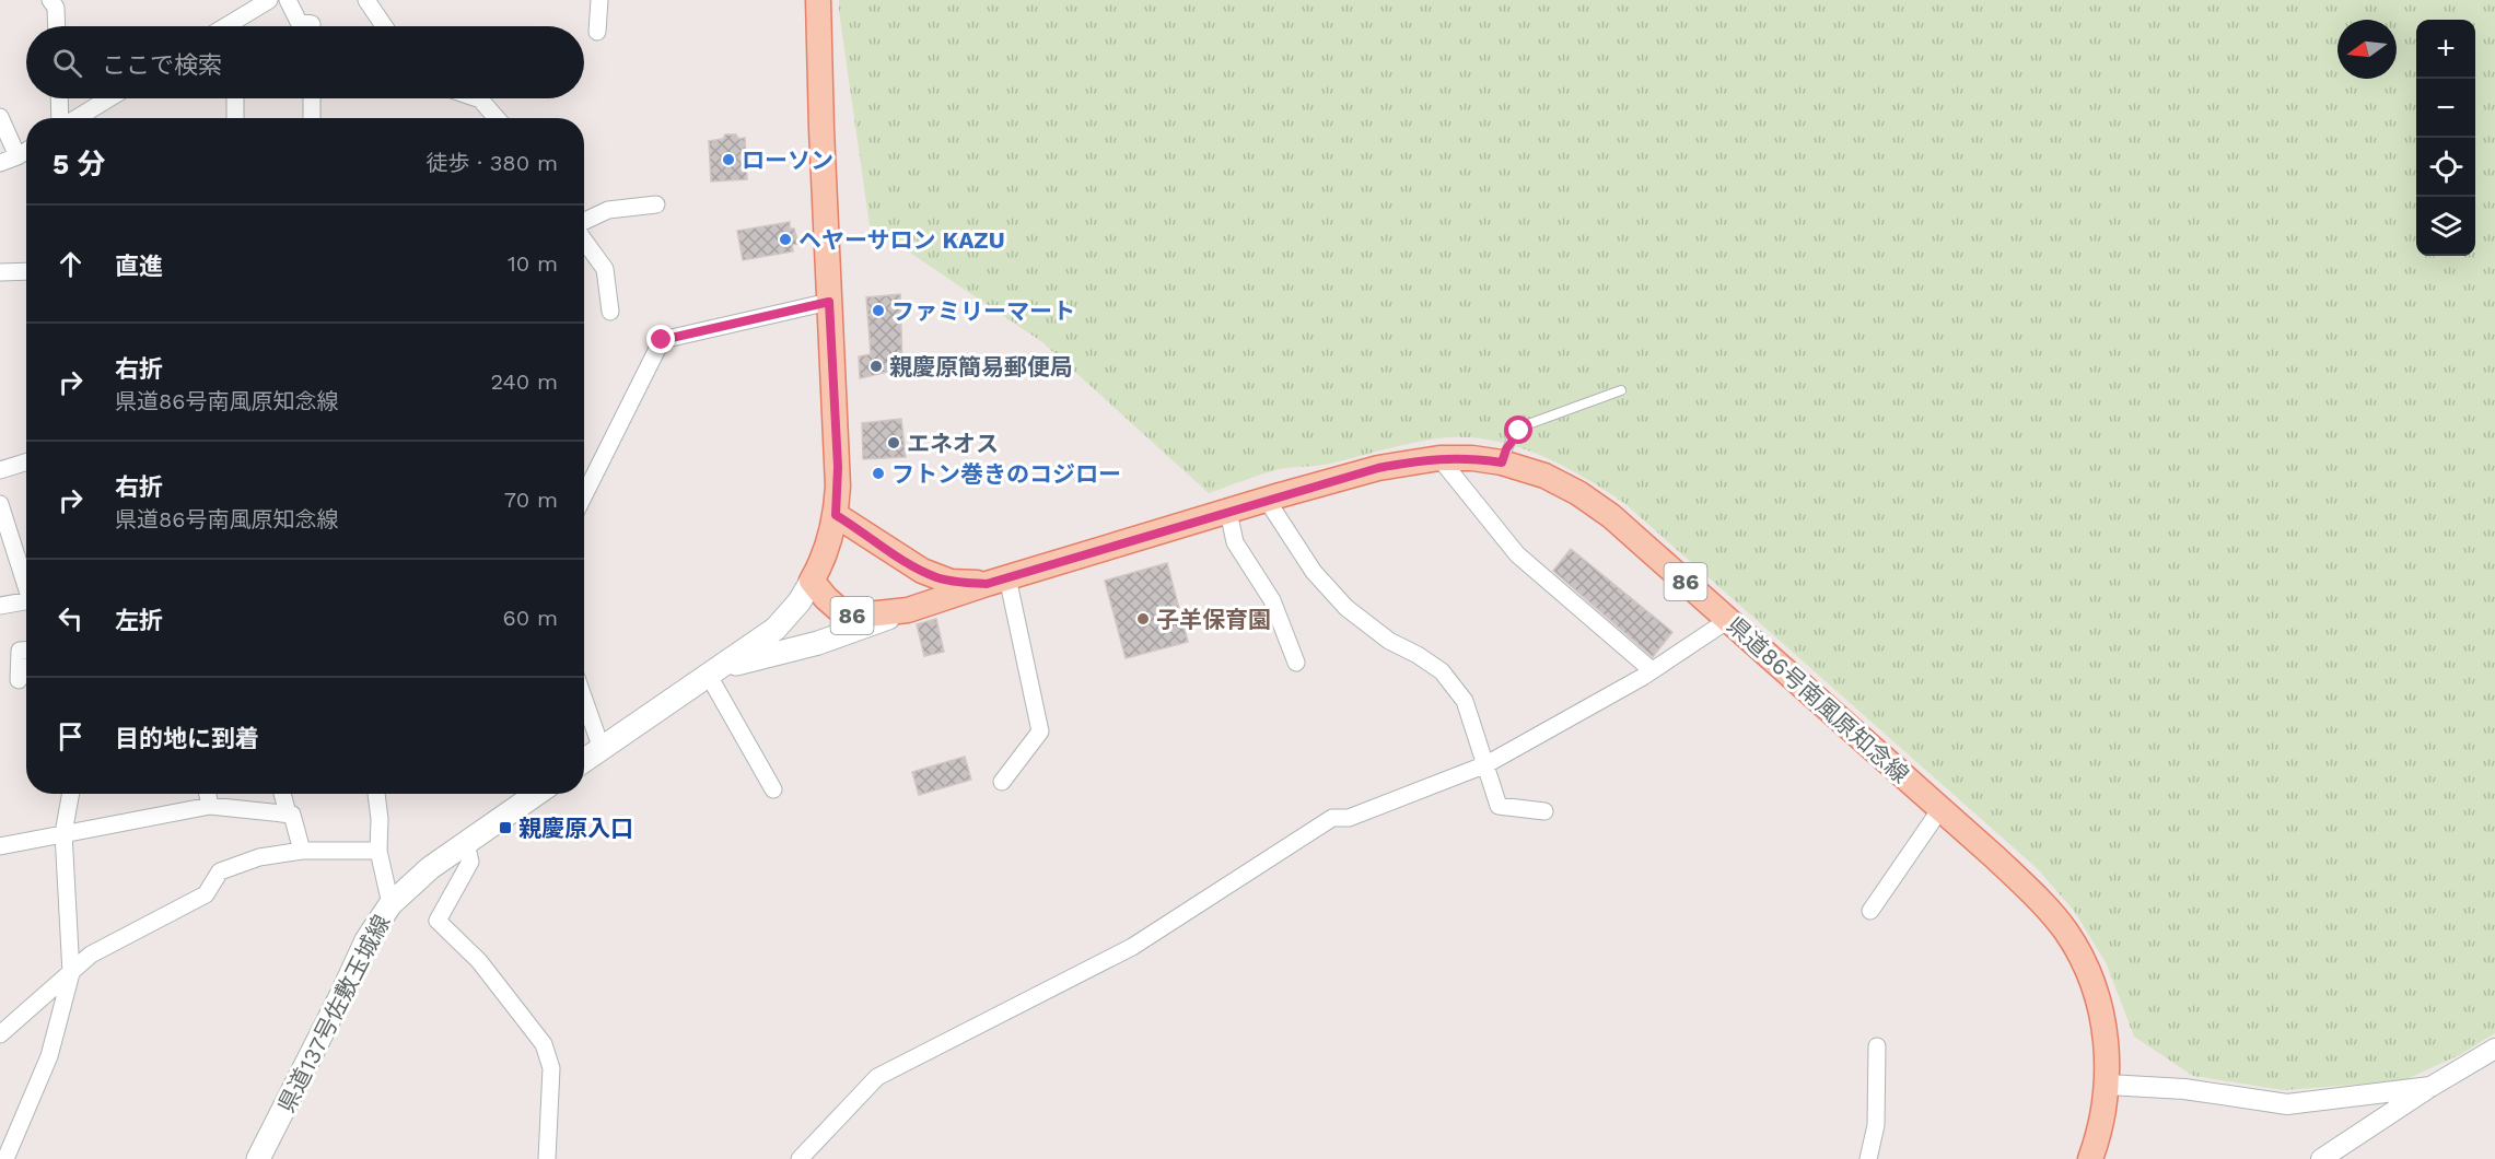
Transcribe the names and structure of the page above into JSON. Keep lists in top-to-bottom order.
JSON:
{
  "streets": {
    "main road": ["86", "県道86号南風原知念線", "県道137号佐敷玉城線"]
  },
  "crossings": [
    ["86", "県道86号南風原知念線"]
  ],
  "places": {
    "other": [
      "ローソン",
      "ヘヤーサロン KAZU",
      "ファミリーマート",
      "親慶原簡易郵便局",
      "エネオス",
      "フトン巻きのコジロー",
      "子羊保育園"
    ],
    "transit": ["親慶原入口"]
  },
  "north": "left",
  "page": {
    "map_buttons": ["+", "−"],
    "search": "ここで検索",
    "heading": ["5 分", "徒歩 · 380 m"],
    "list": [
      ["直進", "10 m"],
      ["右折", "県道86号南風原知念線", "240 m"],
      ["右折", "県道86号南風原知念線", "70 m"],
      ["左折", "60 m"],
      "目的地に到着"
    ]
  }
}
